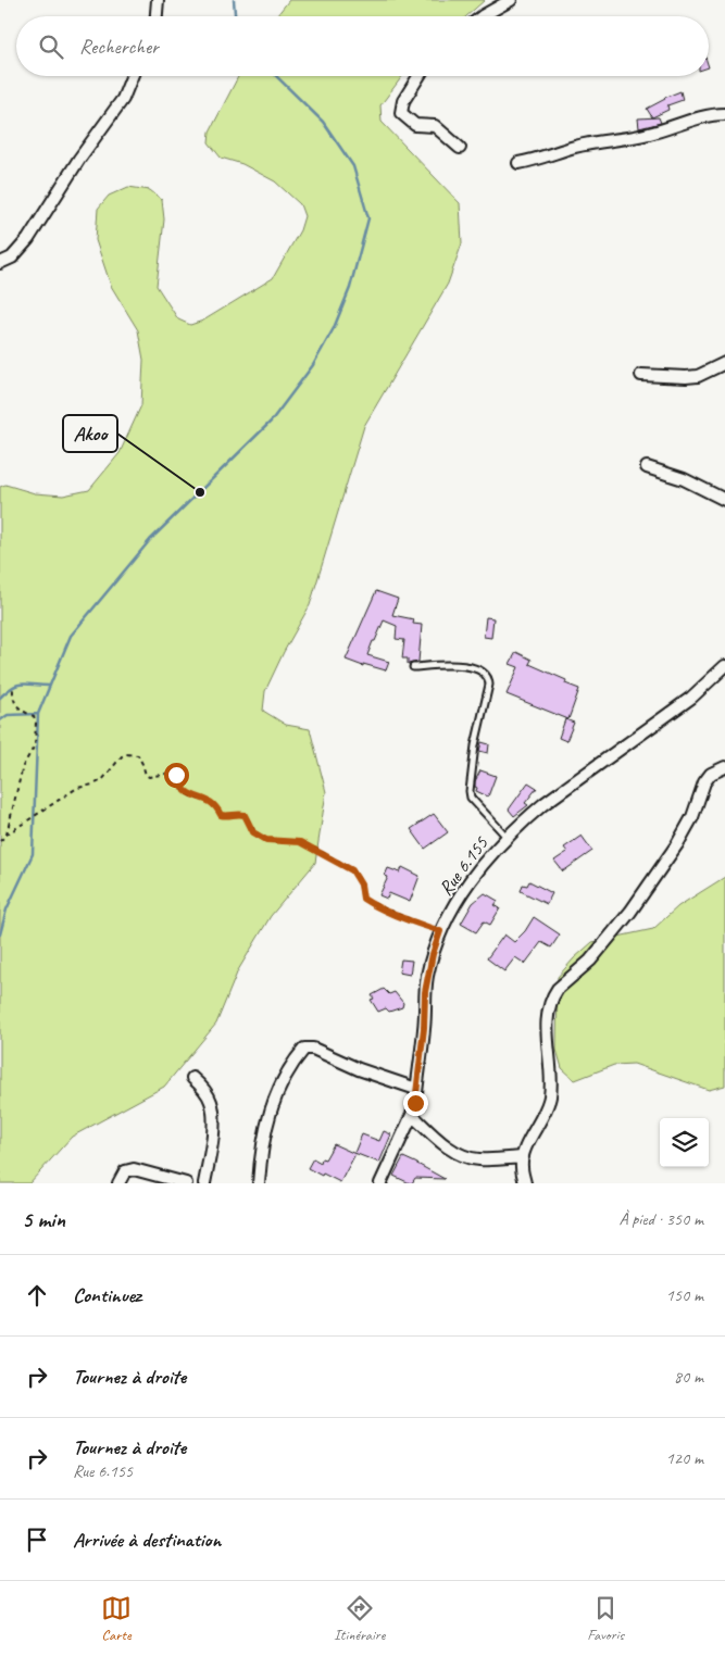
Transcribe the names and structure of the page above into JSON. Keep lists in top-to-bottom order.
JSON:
{
  "streets": {
    "street": ["Rue 6.155"]
  },
  "places": ["Akoo"],
  "page": {
    "search": "Rechercher",
    "heading": ["5 min", "À pied · 350 m"],
    "list": [
      ["Continuez", "150 m"],
      ["Tournez à droite", "80 m"],
      ["Tournez à droite", "Rue 6.155", "120 m"],
      "Arrivée à destination"
    ],
    "nav": ["Carte", "Itinéraire", "Favoris"]
  }
}
